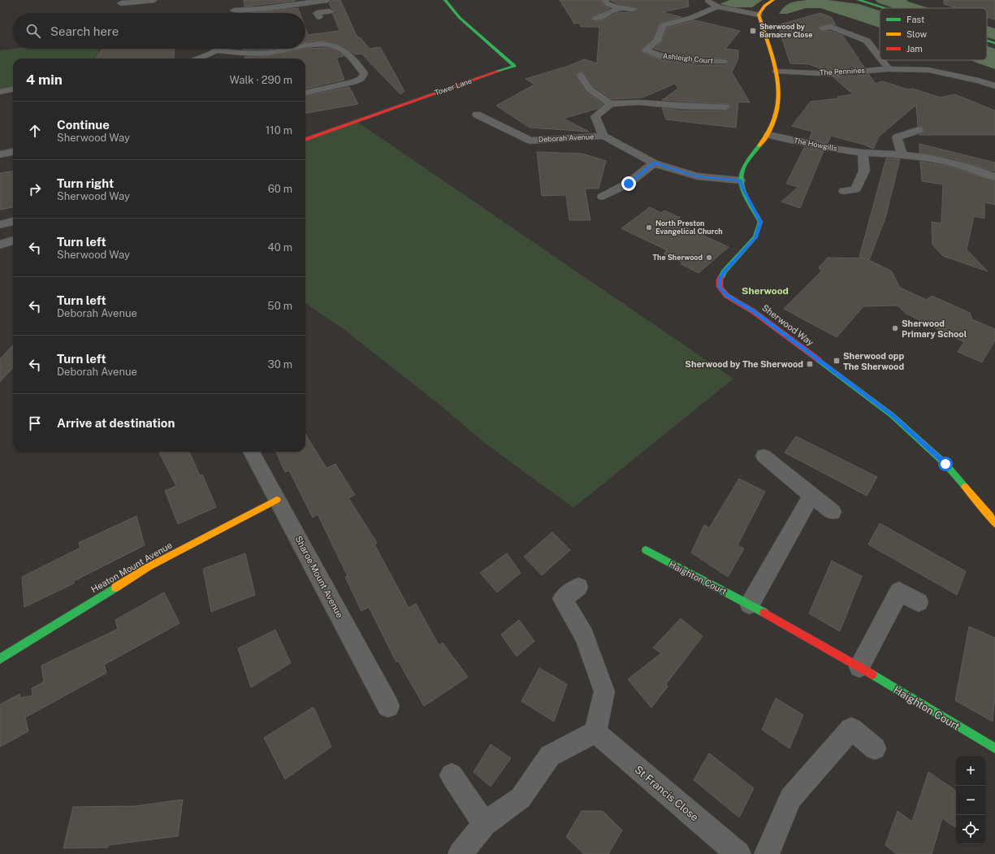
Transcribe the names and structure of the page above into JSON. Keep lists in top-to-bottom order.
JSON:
{
  "streets": {
    "street": [
      "Ashleigh Court",
      "The Pennines",
      "Tower Lane",
      "Deborah Avenue",
      "The Howgills",
      "Sherwood Way",
      "Heaton Mount Avenue",
      "Sharoe Mount Avenue",
      "Haighton Court",
      "St Francis Close"
    ]
  },
  "crossings": [
    ["Deborah Avenue", "Sherwood Way"],
    ["Heaton Mount Avenue", "Sharoe Mount Avenue"]
  ],
  "districts": ["Sherwood"],
  "places": {
    "transit": ["Sherwood by Barnacre Close", "Sherwood opp The Sherwood", "Sherwood by The Sherwood"],
    "other": ["North Preston Evangelical Church", "The Sherwood", "Sherwood Primary School"]
  },
  "legend": ["Fast", "Slow", "Jam"],
  "page": {
    "search": "Search here",
    "heading": ["4 min", "Walk · 290 m"],
    "list": [
      ["Continue", "Sherwood Way", "110 m"],
      ["Turn right", "Sherwood Way", "60 m"],
      ["Turn left", "Sherwood Way", "40 m"],
      ["Turn left", "Deborah Avenue", "50 m"],
      ["Turn left", "Deborah Avenue", "30 m"],
      "Arrive at destination"
    ],
    "map_buttons": ["+", "−"]
  }
}
